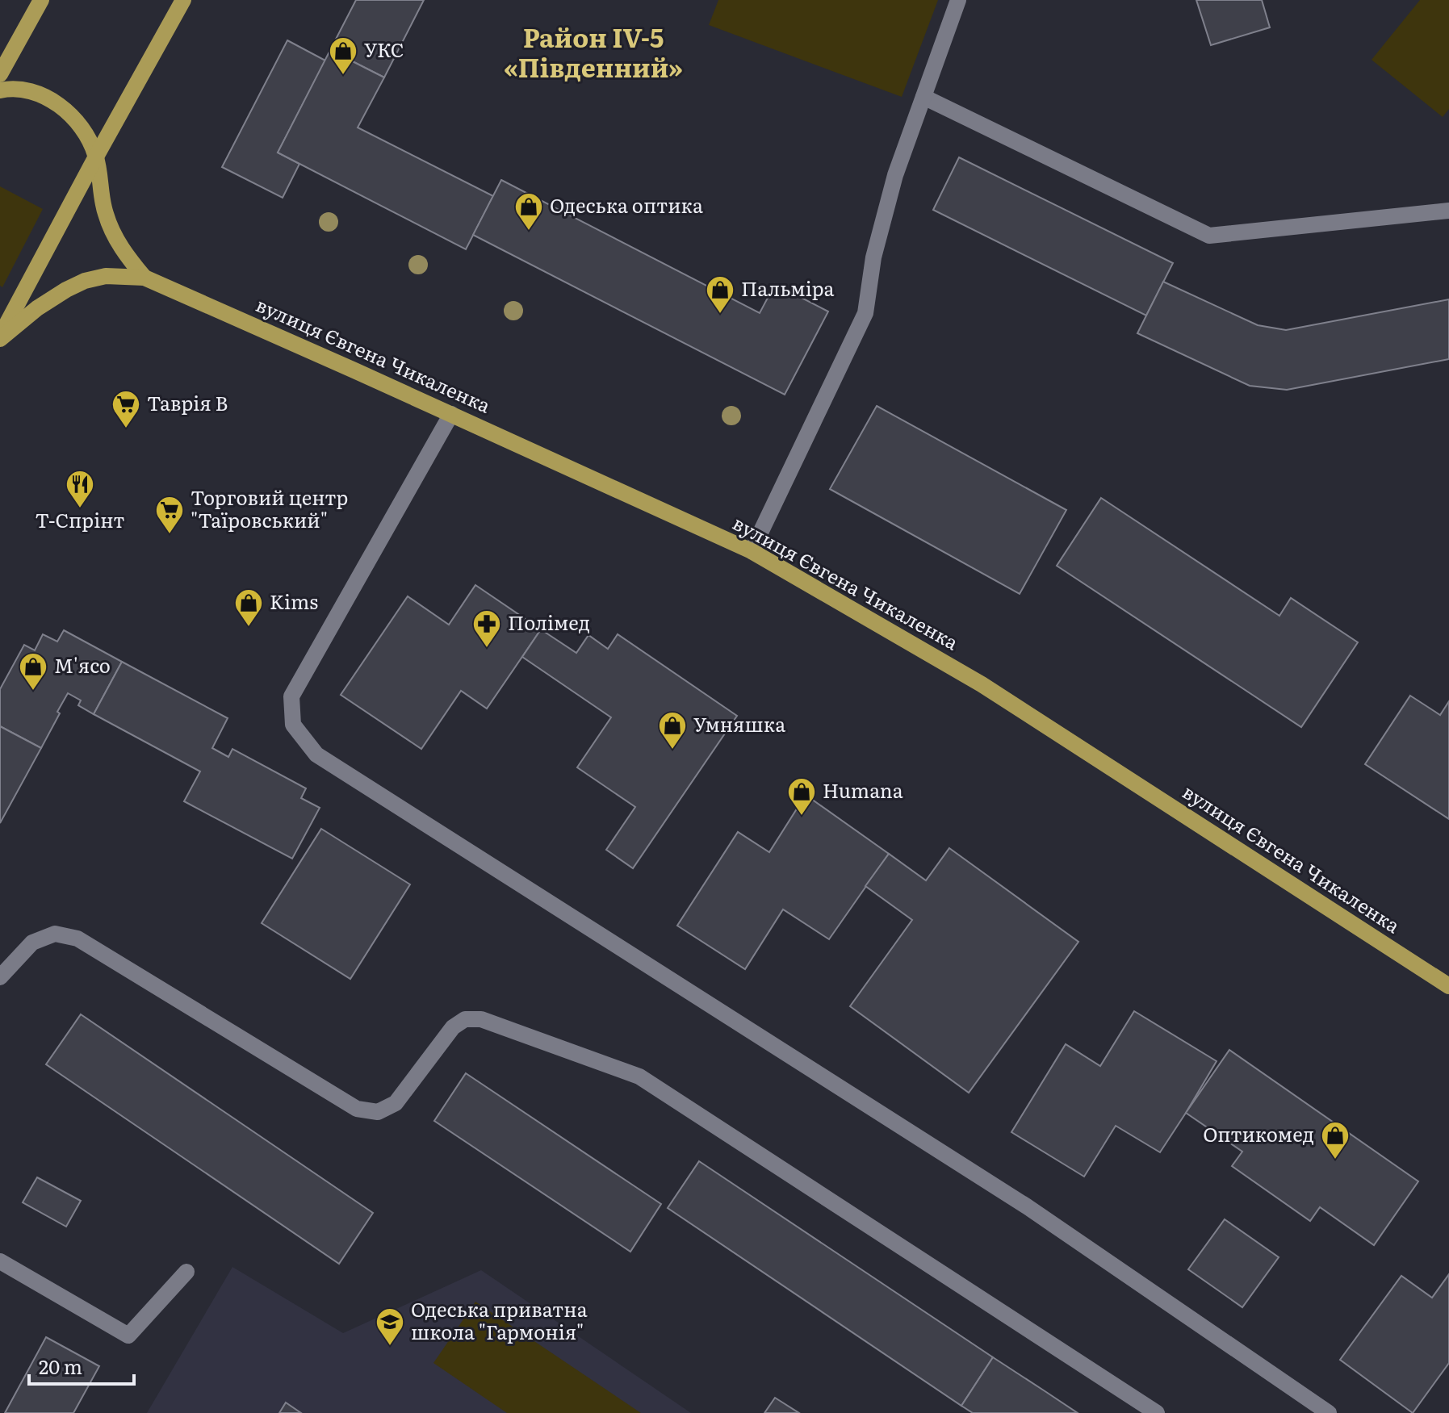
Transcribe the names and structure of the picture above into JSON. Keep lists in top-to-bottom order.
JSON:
{
  "streets": {
    "main road": ["вулиця Євгена Чикаленка"]
  },
  "districts": ["Район IV-5 «Південний»"],
  "places": {
    "shop": [
      "УКС",
      "Одеська оптика",
      "Пальміра",
      "Kims",
      "М'ясо",
      "Умняшка",
      "Humana",
      "Оптикомед"
    ],
    "supermarket": ["Таврія В", "Торговий центр \"Таїровський\""],
    "restaurant": ["Т-Спрінт"],
    "pharmacy": ["Полімед"],
    "school or university": ["Одеська приватна школа \"Гармонія\""]
  },
  "scale_bar": "20 m"
}
